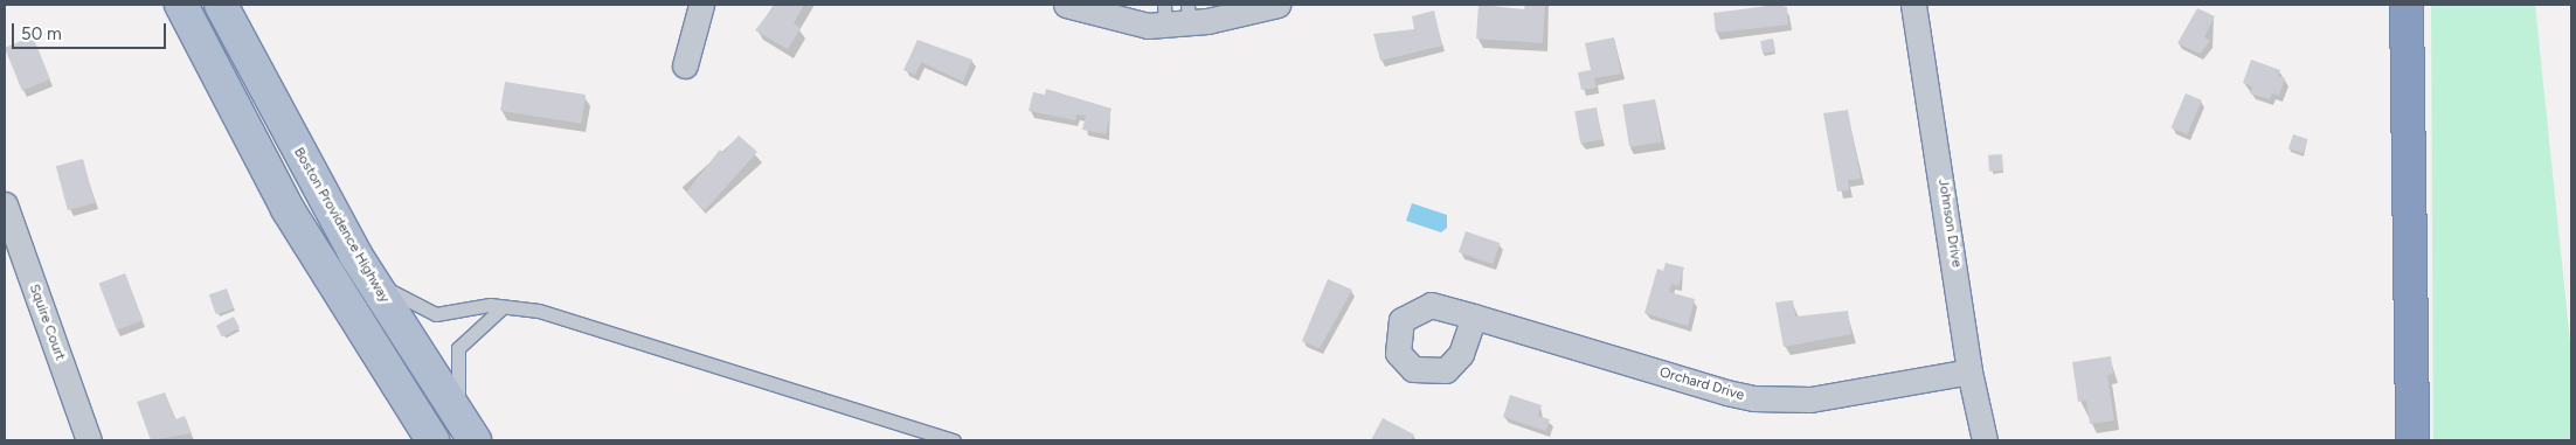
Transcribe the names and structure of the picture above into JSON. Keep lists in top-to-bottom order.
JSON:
{
  "streets": {
    "main road": ["Boston Providence Highway"],
    "street": ["Johnson Drive", "Squire Court", "Orchard Drive"]
  },
  "crossings": [
    ["Johnson Drive", "Orchard Drive"]
  ],
  "scale_bar": "50 m"
}
